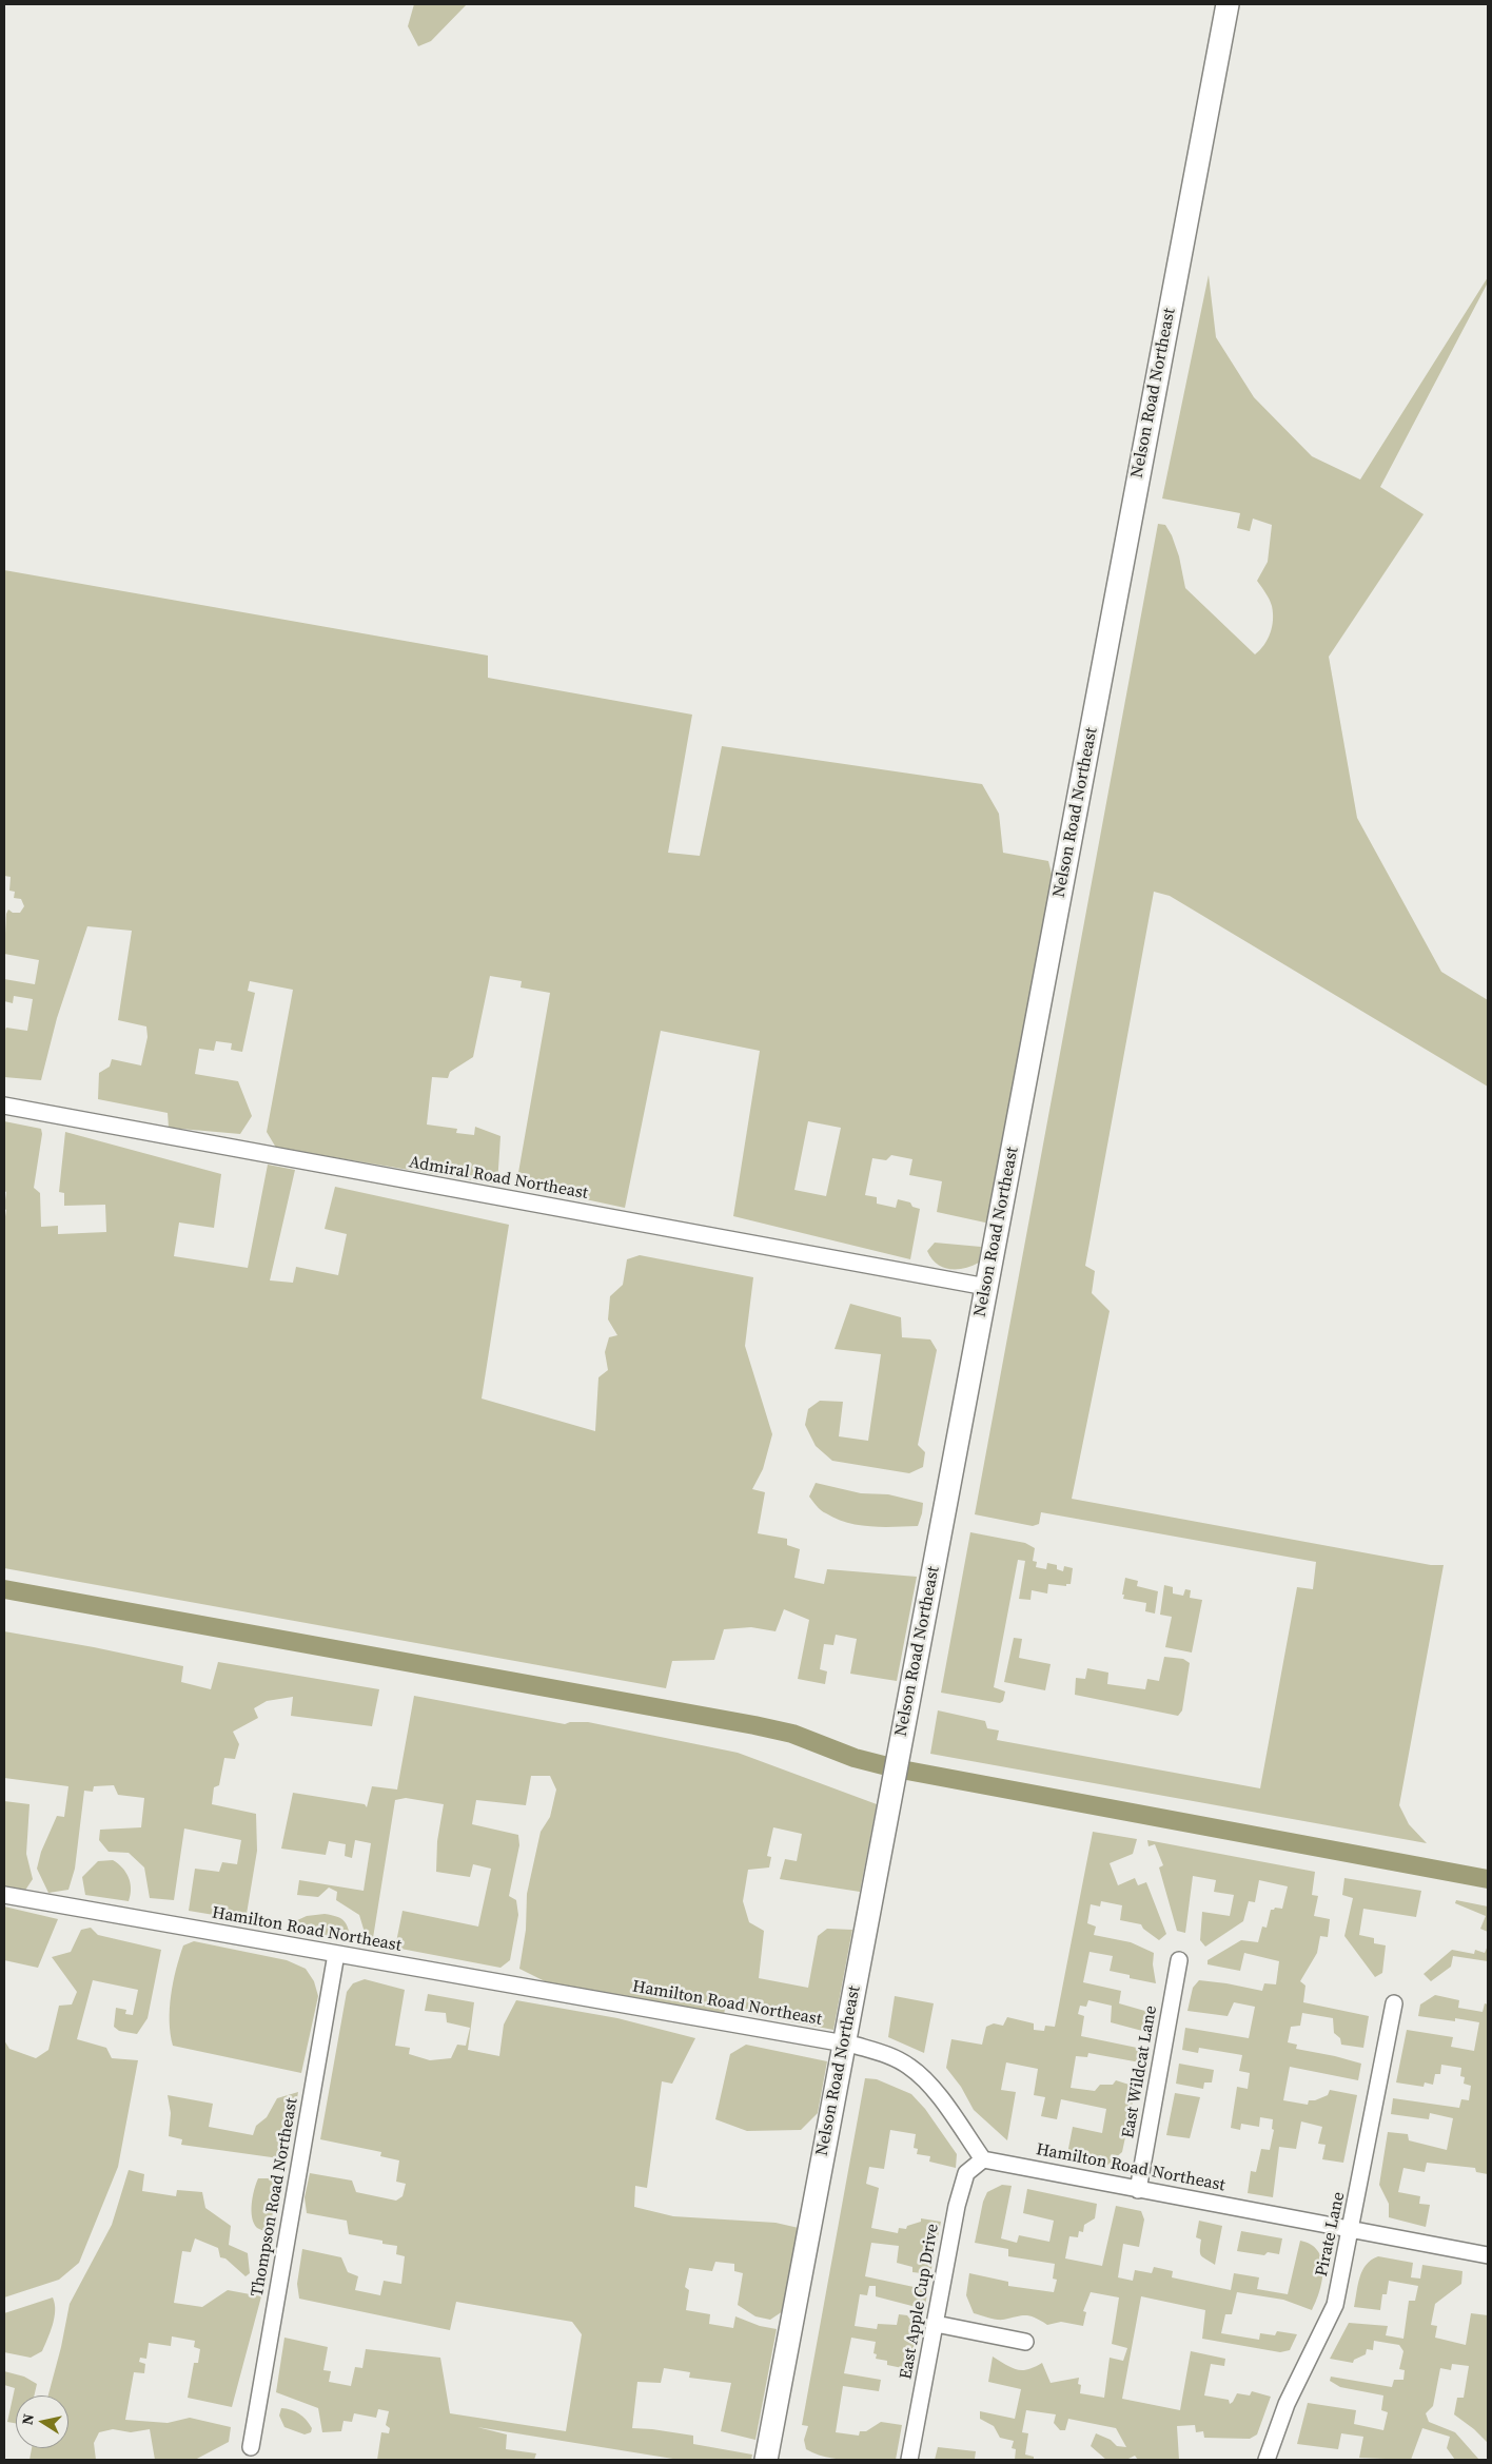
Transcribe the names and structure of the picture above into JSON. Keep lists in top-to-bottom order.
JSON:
{
  "streets": {
    "street": [
      "Nelson Road Northeast",
      "Admiral Road Northeast",
      "Hamilton Road Northeast",
      "East Wildcat Lane",
      "Thompson Road Northeast",
      "Pirate Lane",
      "East Apple Cup Drive"
    ]
  },
  "crossings": [
    ["Nelson Road Northeast", "Admiral Road Northeast"],
    ["Nelson Road Northeast", "Hamilton Road Northeast"],
    ["Hamilton Road Northeast", "East Wildcat Lane"],
    ["Hamilton Road Northeast", "Thompson Road Northeast"],
    ["Hamilton Road Northeast", "Pirate Lane"],
    ["Hamilton Road Northeast", "East Apple Cup Drive"]
  ],
  "north": "left"
}
